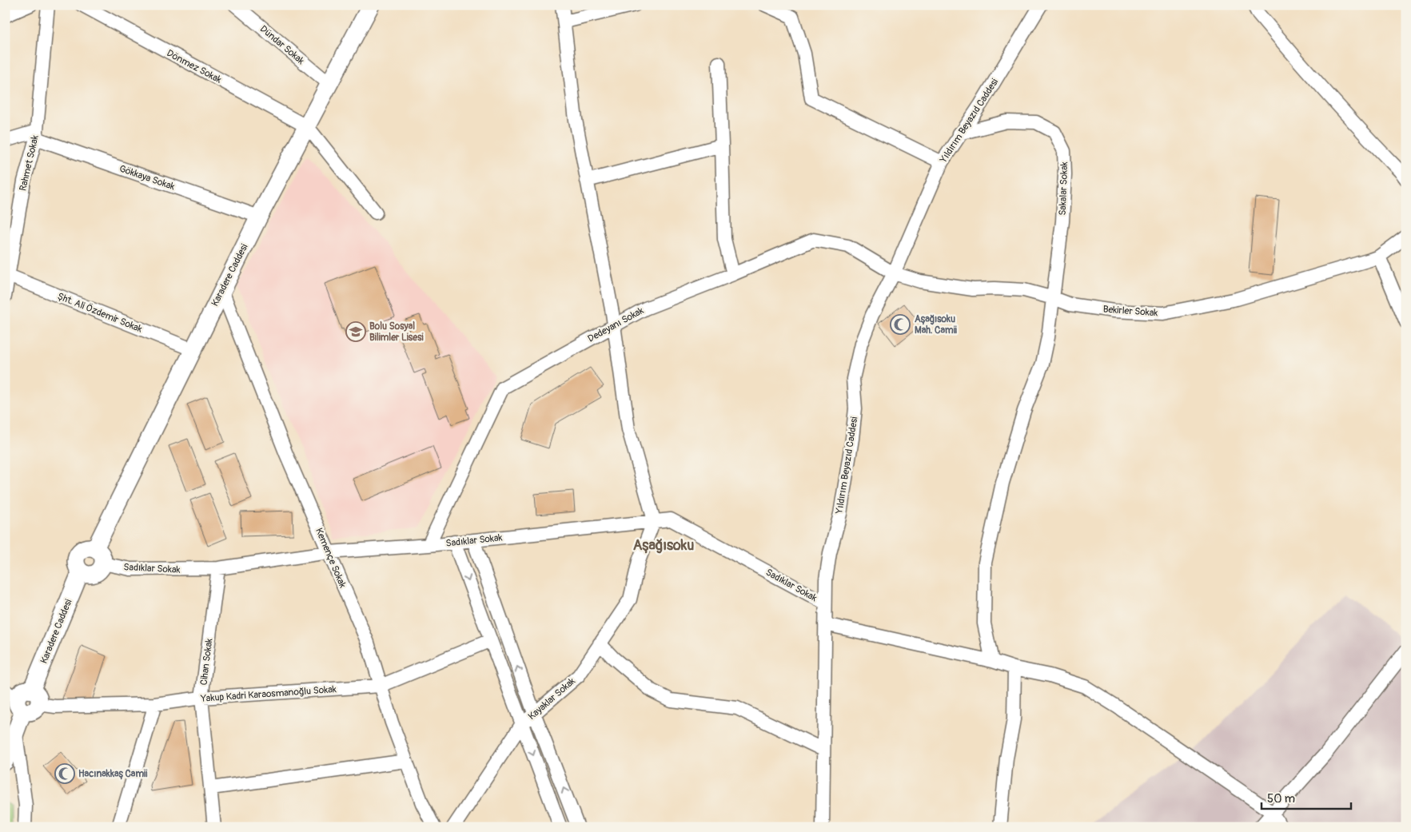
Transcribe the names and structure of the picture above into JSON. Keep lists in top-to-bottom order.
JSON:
{
  "streets": {
    "main road": ["Karadere Caddesi"],
    "street": [
      "Dündar Sokak",
      "Dönmez Sokak",
      "Yıldırım Beyazıd Caddesi",
      "Rahmet Sokak",
      "Gökkaya Sokak",
      "Sakalar Sokak",
      "Bekirler Sokak",
      "Şht. Ali Özdemir Sokak",
      "Dedeyanı Sokak",
      "Sadıklar Sokak",
      "Kemençe Sokak",
      "Cihan Sokak",
      "Yakup Kadri Karaosmanoğlu Sokak",
      "Kayaklar Sokak"
    ]
  },
  "crossings": [
    ["Dündar Sokak", "Karadere Caddesi"],
    ["Dönmez Sokak", "Karadere Caddesi"],
    ["Yıldırım Beyazıd Caddesi", "Sakalar Sokak"],
    ["Yıldırım Beyazıd Caddesi", "Bekirler Sokak"],
    ["Yıldırım Beyazıd Caddesi", "Dedeyanı Sokak"],
    ["Yıldırım Beyazıd Caddesi", "Sadıklar Sokak"],
    ["Rahmet Sokak", "Gökkaya Sokak"],
    ["Rahmet Sokak", "Şht. Ali Özdemir Sokak"],
    ["Gökkaya Sokak", "Karadere Caddesi"],
    ["Sakalar Sokak", "Bekirler Sokak"],
    ["Karadere Caddesi", "Şht. Ali Özdemir Sokak"],
    ["Karadere Caddesi", "Sadıklar Sokak"],
    ["Karadere Caddesi", "Kemençe Sokak"],
    ["Karadere Caddesi", "Yakup Kadri Karaosmanoğlu Sokak"],
    ["Bekirler Sokak", "Dedeyanı Sokak"],
    ["Dedeyanı Sokak", "Sadıklar Sokak"],
    ["Sadıklar Sokak", "Kemençe Sokak"],
    ["Sadıklar Sokak", "Cihan Sokak"],
    ["Sadıklar Sokak", "Kayaklar Sokak"],
    ["Kemençe Sokak", "Yakup Kadri Karaosmanoğlu Sokak"],
    ["Cihan Sokak", "Yakup Kadri Karaosmanoğlu Sokak"]
  ],
  "districts": ["Aşağısoku"],
  "places": {
    "mosque": ["Aşağısoku Mah. Camii", "Hacınakkaş Camii"],
    "school or university": ["Bolu Sosyal Bilimler Lisesi"]
  },
  "scale_bar": "50 m"
}
